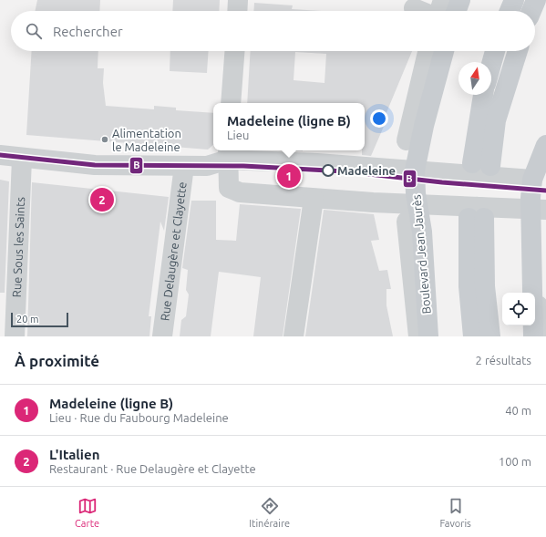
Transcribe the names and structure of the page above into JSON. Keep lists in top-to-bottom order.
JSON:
{
  "streets": {
    "main road": ["Boulevard Jean Jaurès"],
    "street": ["Rue Sous les Saints", "Rue Delaugère et Clayette"]
  },
  "places": ["Alimentation le Madeleine", "Madeleine"],
  "lines": ["transit line B"],
  "scale_bar": "20 m",
  "north": "top",
  "page": {
    "search": "Rechercher",
    "popup": ["Madeleine (ligne B)", "Lieu"],
    "pins": ["1", "2"],
    "scale": "20 m",
    "heading": ["À proximité", "2 résultats"],
    "list": [
      {
        "mark": "1",
        "name": "Madeleine (ligne B)",
        "note": "Lieu · Rue du Faubourg Madeleine",
        "value": "40 m"
      },
      {
        "mark": "2",
        "name": "L'Italien",
        "note": "Restaurant · Rue Delaugère et Clayette",
        "value": "100 m"
      }
    ],
    "nav": ["Carte", "Itinéraire", "Favoris"]
  }
}
